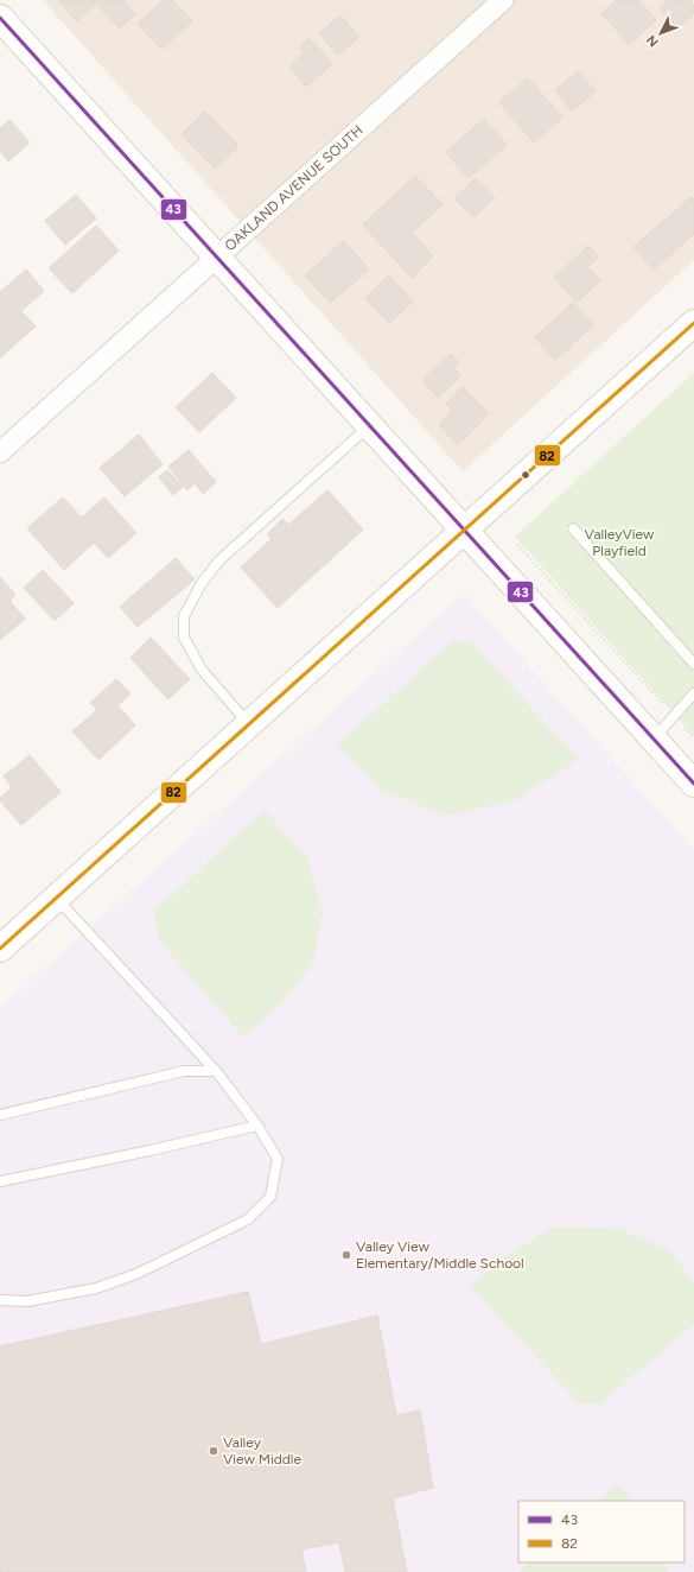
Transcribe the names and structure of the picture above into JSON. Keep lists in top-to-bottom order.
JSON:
{
  "streets": {
    "street": ["OAKLAND AVENUE SOUTH"]
  },
  "parks": ["ValleyView Playfield"],
  "places": ["Valley View Elementary/Middle School", "Valley View Middle"],
  "lines": ["transit line 43", "transit line 82"],
  "legend": ["43", "82"],
  "north": "bottom left"
}
